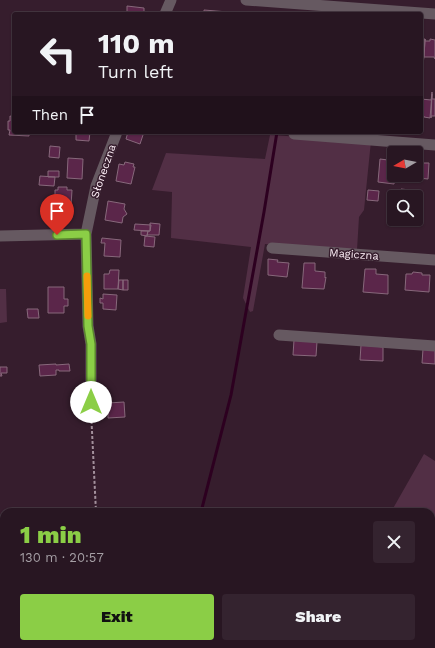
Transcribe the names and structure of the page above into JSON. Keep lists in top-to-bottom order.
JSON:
{
  "streets": {
    "street": ["Słoneczna", "Magiczna"]
  },
  "north": "left",
  "page": {
    "turn": ["110 m", "Turn left"],
    "then": "Then",
    "heading": ["1 min", "130 m · 20:57"],
    "buttons": ["Exit", "Share"]
  }
}
